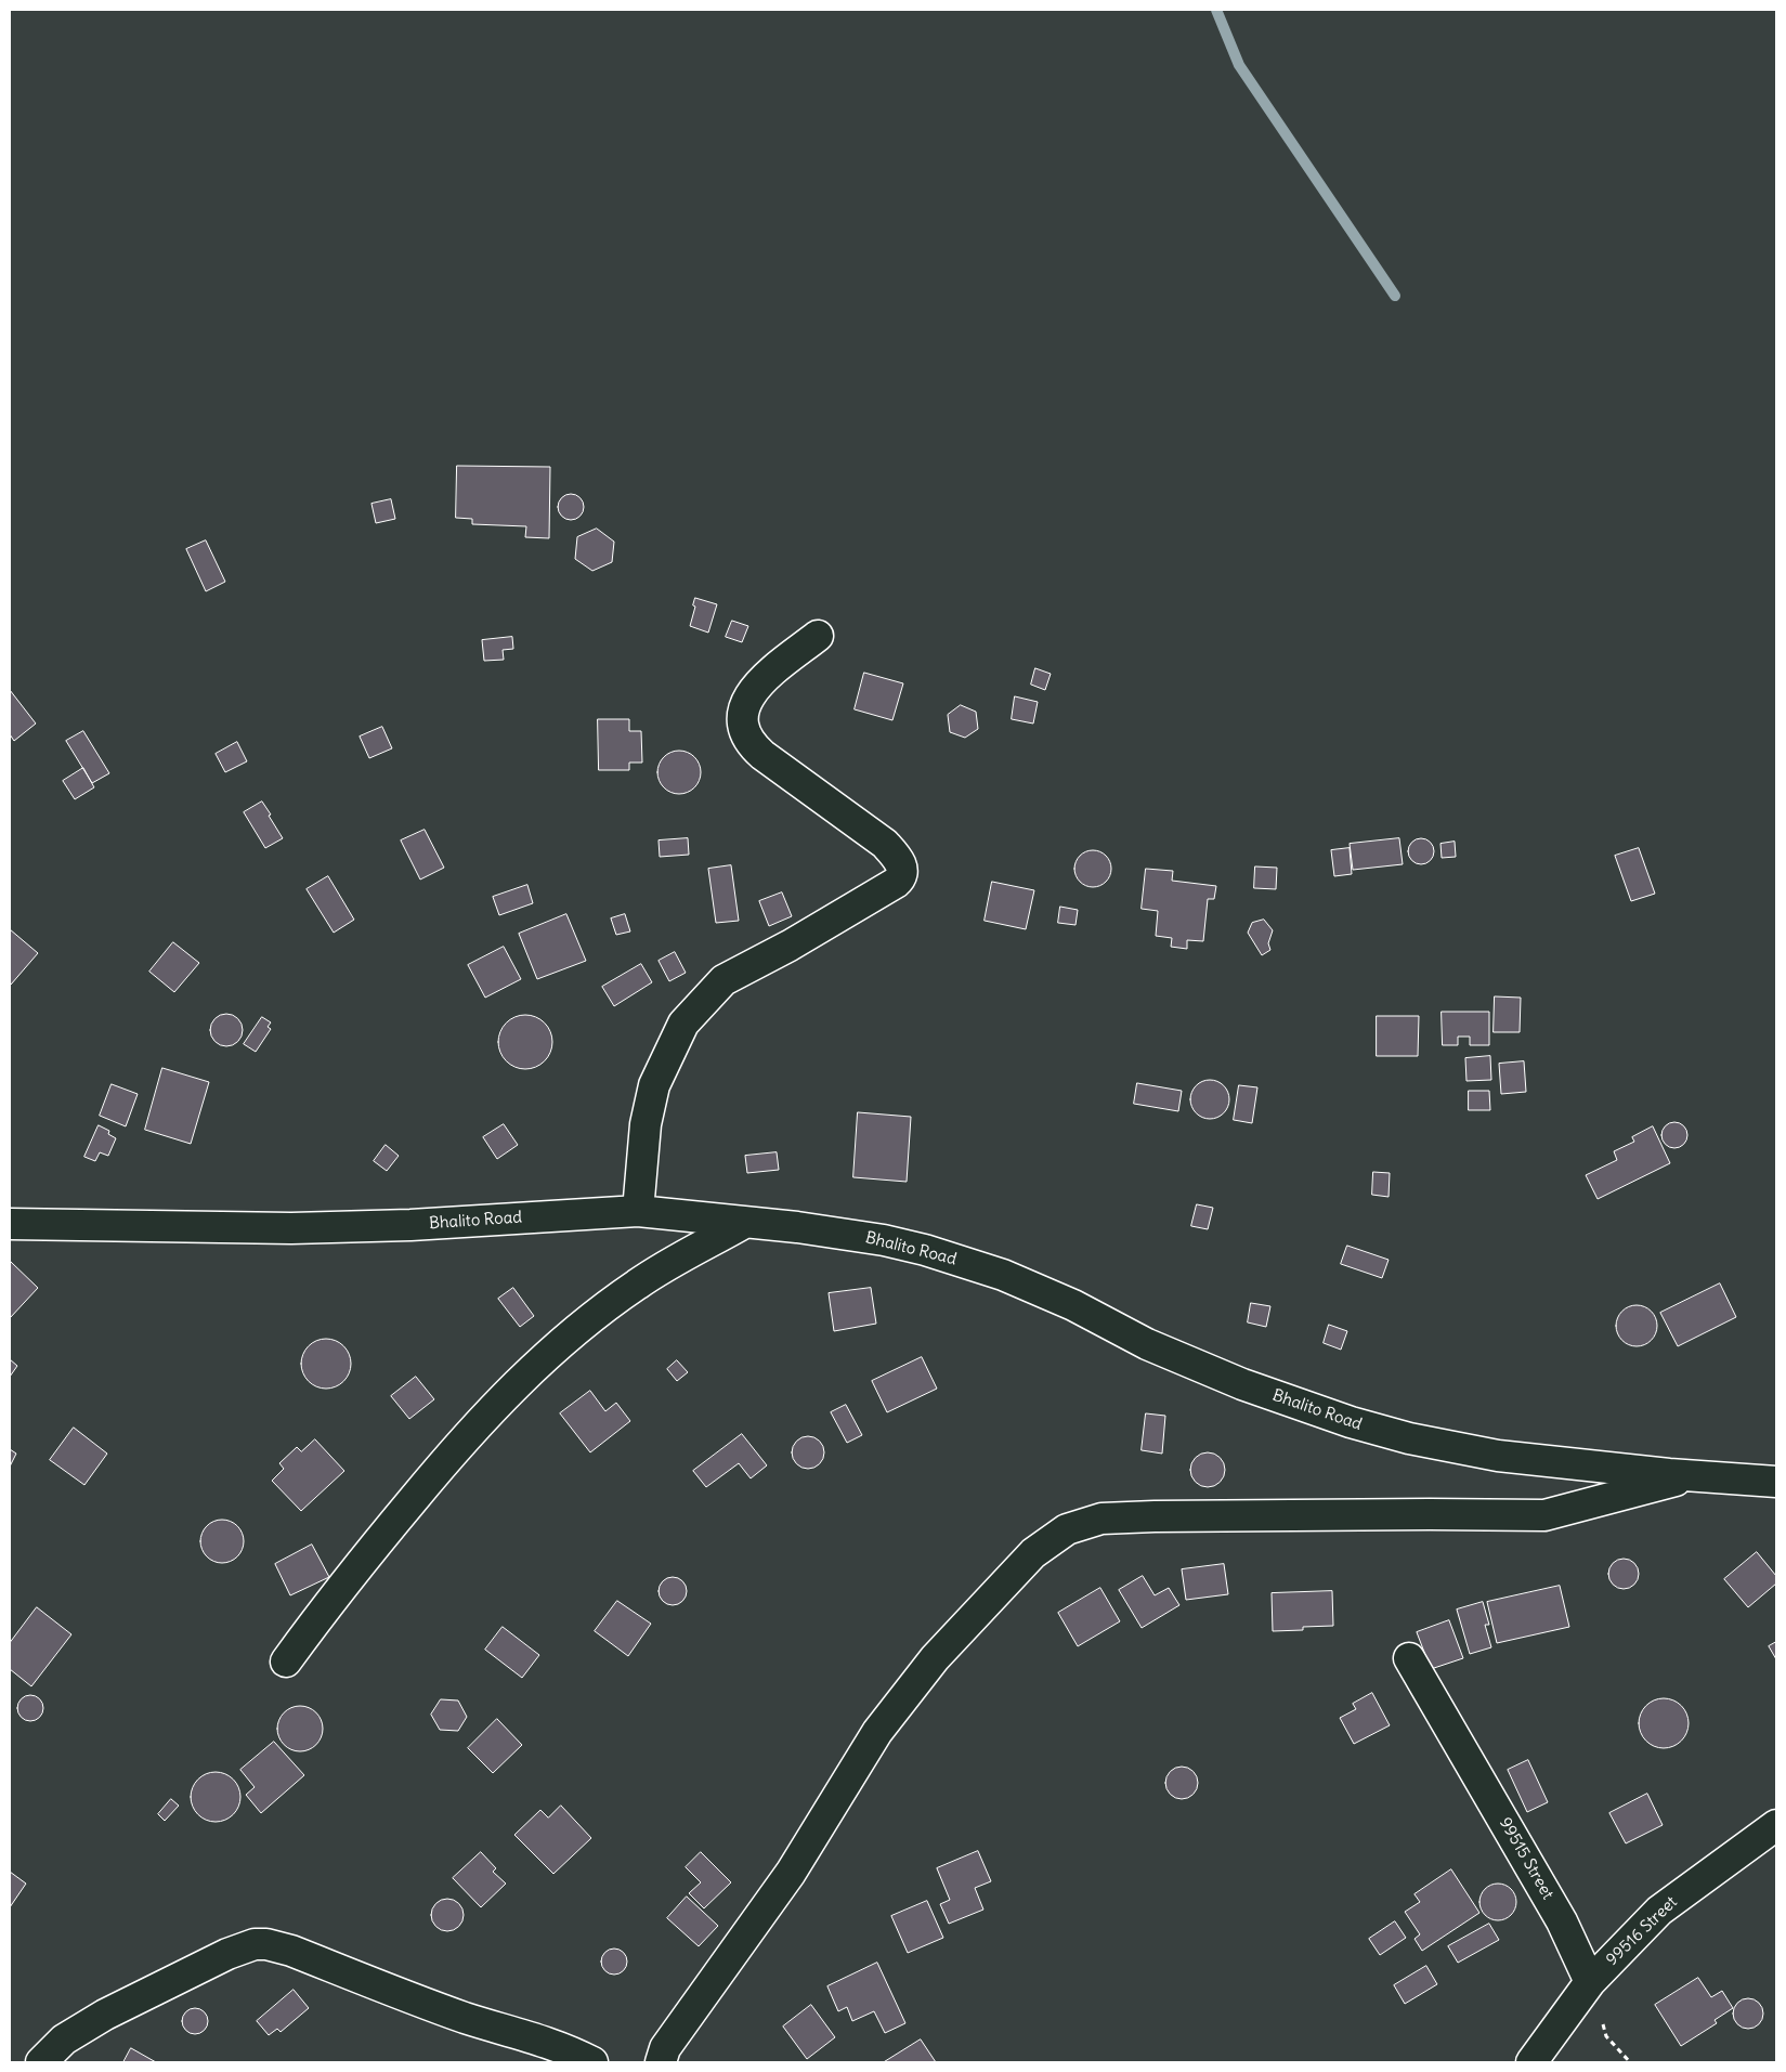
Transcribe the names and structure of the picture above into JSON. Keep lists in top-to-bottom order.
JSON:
{
  "streets": {
    "street": ["Bhalito Road", "99515 Street", "99516 Street"]
  },
  "crossings": [
    ["99515 Street", "99516 Street"]
  ]
}
